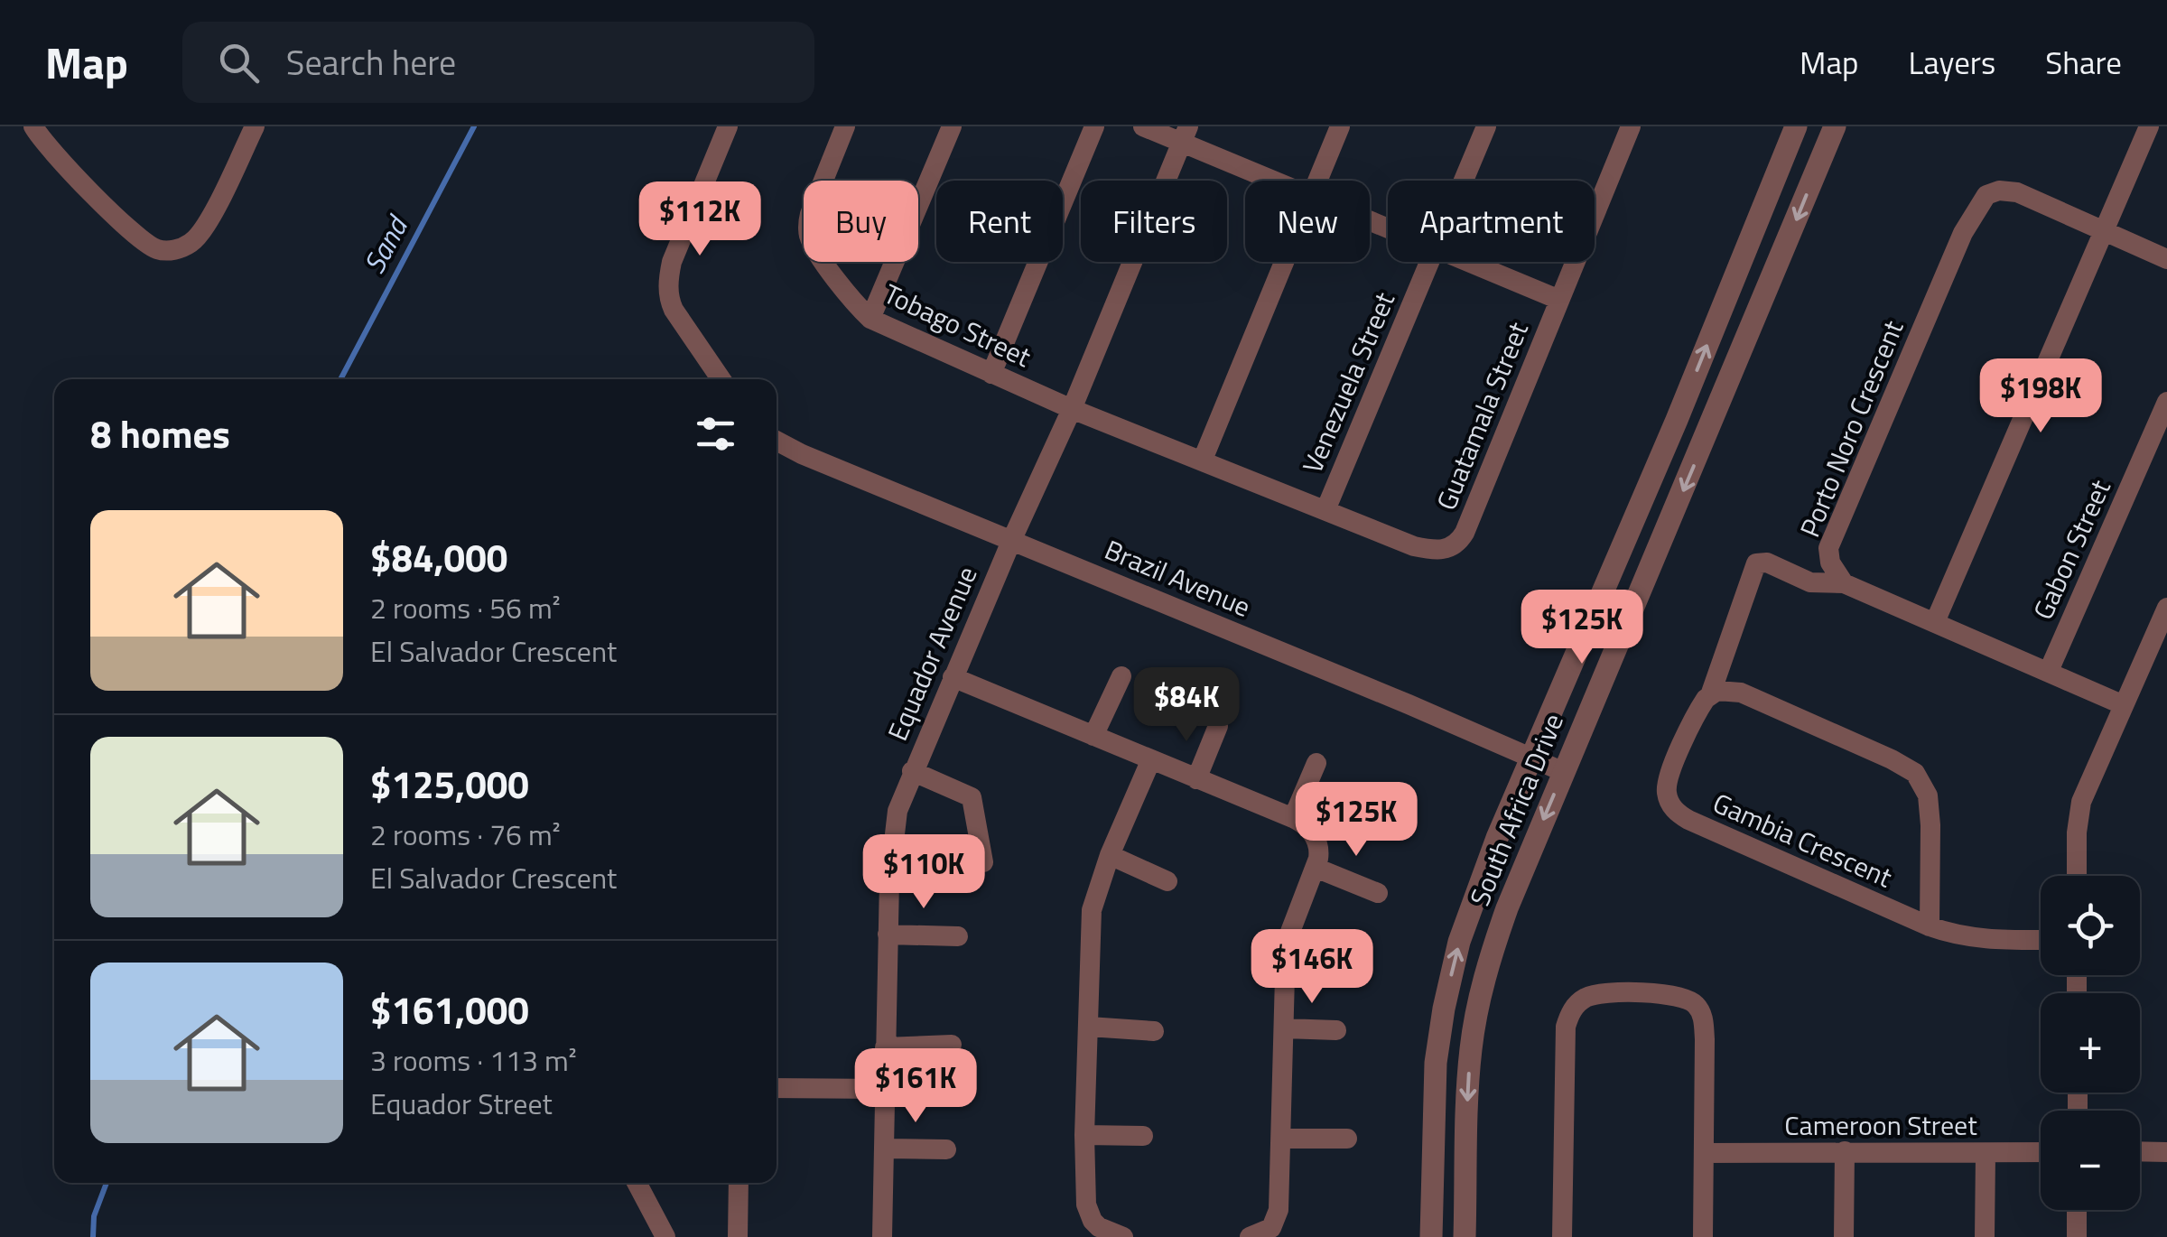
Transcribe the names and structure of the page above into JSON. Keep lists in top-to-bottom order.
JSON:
{
  "streets": {
    "street": [
      "Tobago Street",
      "Venezuela Street",
      "Guatamala Street",
      "Porto Noro Crescent",
      "Gabon Street",
      "Brazil Avenue",
      "Equador Avenue",
      "South Africa Drive",
      "Gambia Crescent",
      "Cameroon Street"
    ]
  },
  "crossings": [
    ["Tobago Street", "Guatamala Street"],
    ["Tobago Street", "Equador Avenue"],
    ["Venezuela Street", "Guatamala Street"],
    ["Guatamala Street", "Equador Avenue"],
    ["Brazil Avenue", "Equador Avenue"],
    ["Brazil Avenue", "South Africa Drive"]
  ],
  "water": ["Sand"],
  "page": {
    "header": "Map",
    "search": "Search here",
    "nav": ["Map", "Layers", "Share"],
    "chip": [
      "Buy",
      "Rent",
      "Filters",
      "New",
      "Apartment"
    ],
    "price": [
      "$112K",
      "$198K",
      "$125K",
      "$84K",
      "$125K",
      "$110K",
      "$146K",
      "$161K"
    ],
    "heading": "8 homes",
    "list": [
      {
        "name": "$84,000",
        "note": "2 rooms · 56 m² · El Salvador Crescent"
      },
      {
        "name": "$125,000",
        "note": "2 rooms · 76 m² · El Salvador Crescent"
      },
      {
        "name": "$161,000",
        "note": "3 rooms · 113 m² · Equador Street"
      }
    ],
    "map_buttons": ["+", "−"]
  }
}
